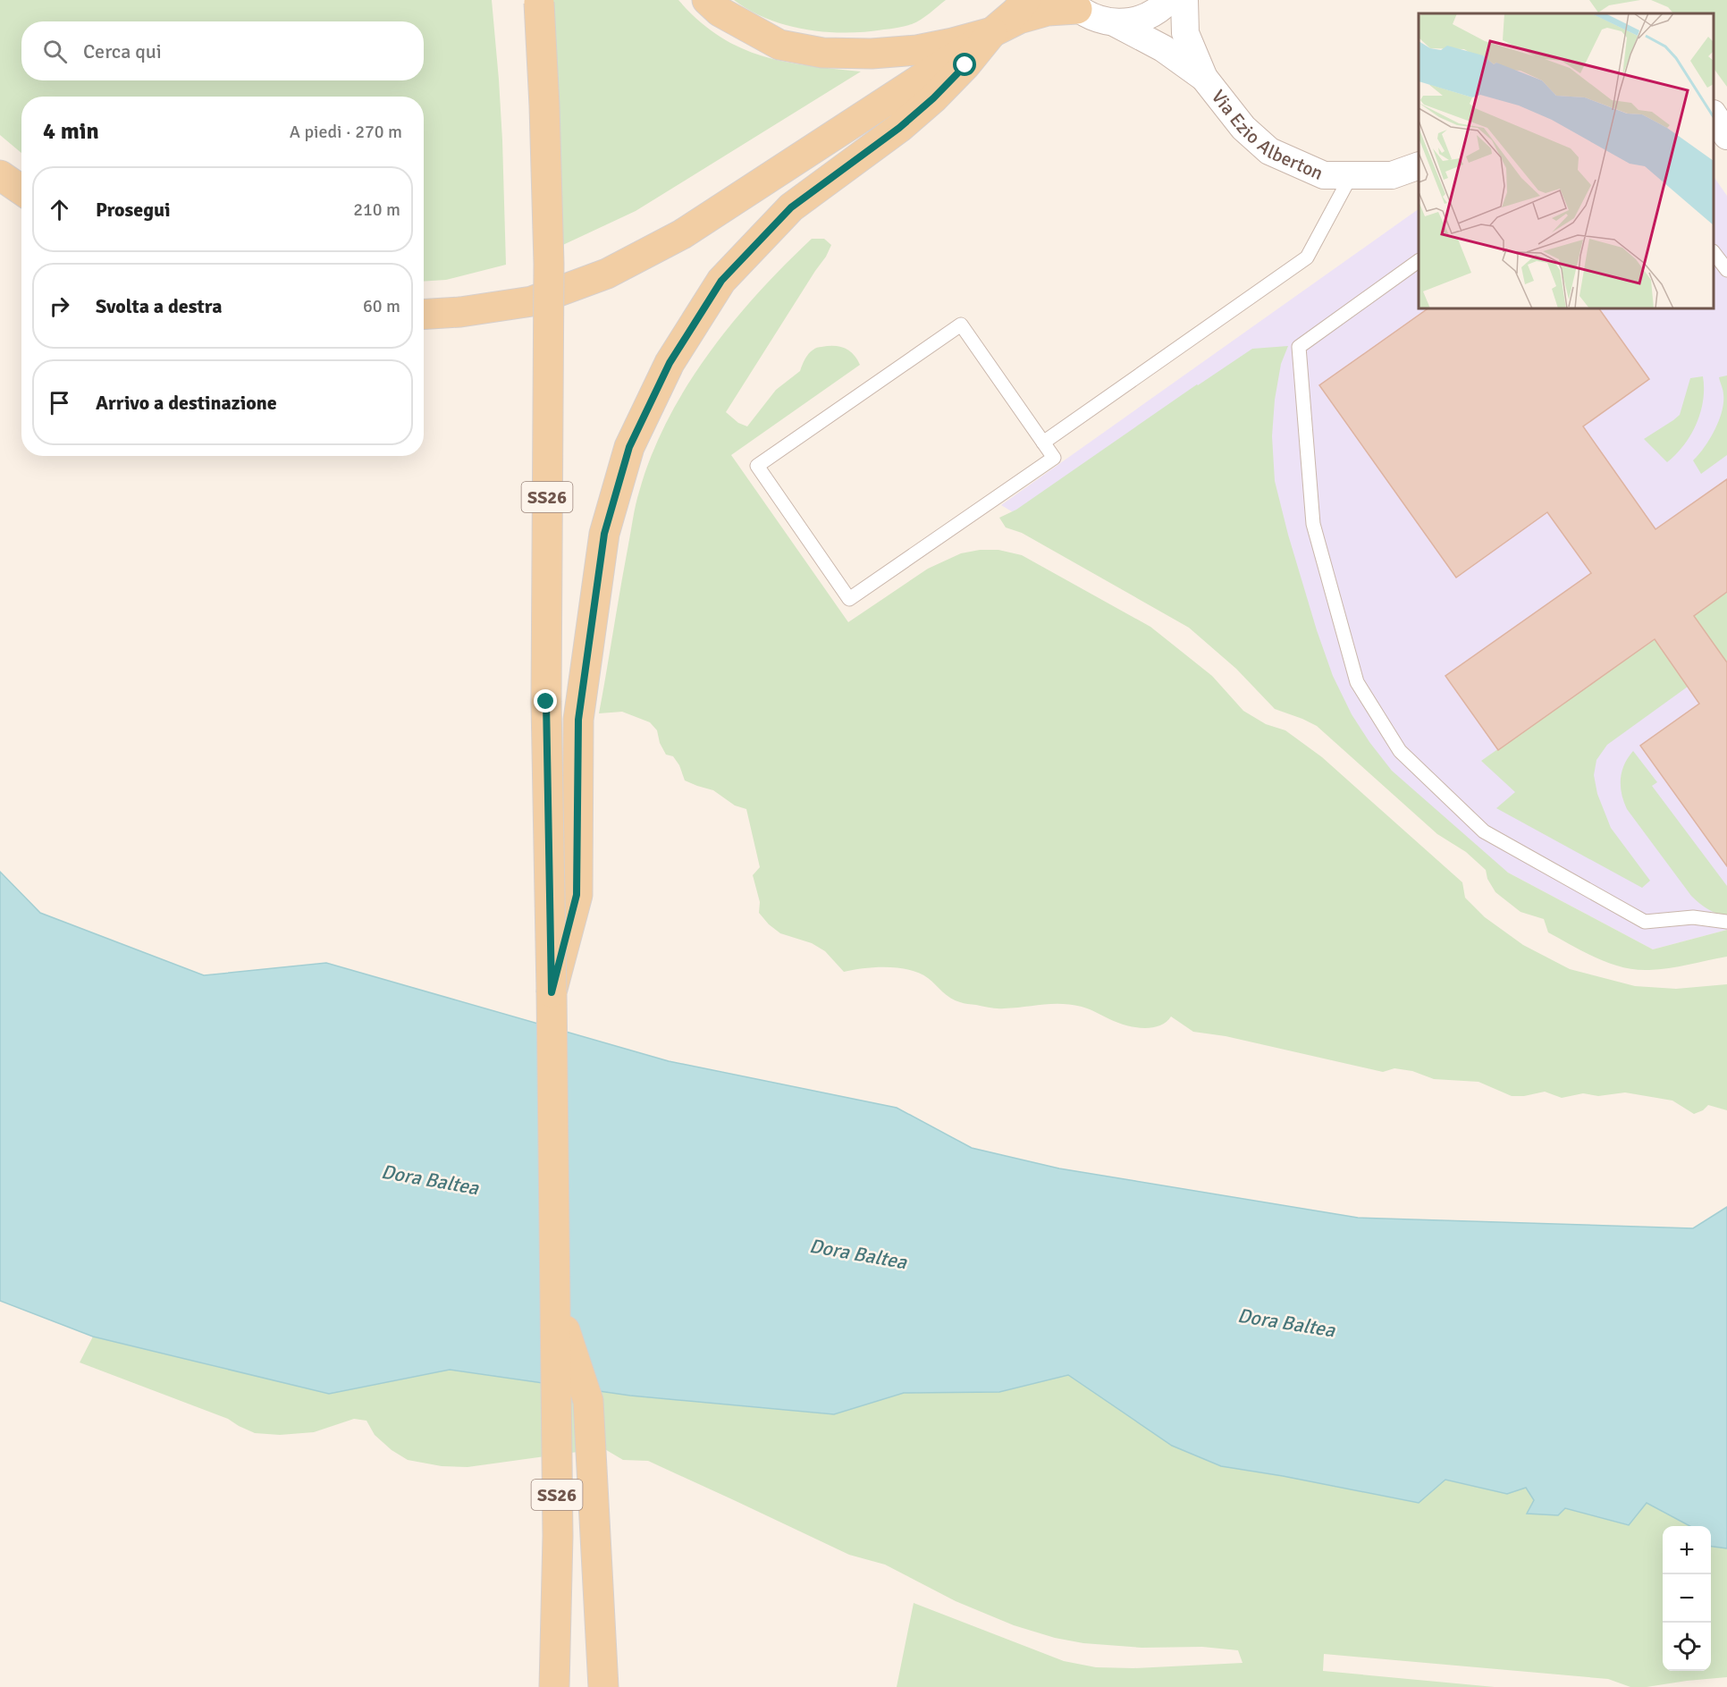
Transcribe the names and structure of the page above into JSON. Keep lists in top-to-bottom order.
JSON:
{
  "streets": {
    "main road": ["SS26"],
    "street": ["Via Ezio Alberton"]
  },
  "water": ["Dora Baltea"],
  "page": {
    "search": "Cerca qui",
    "heading": ["4 min", "A piedi · 270 m"],
    "list": [
      ["Prosegui", "210 m"],
      ["Svolta a destra", "60 m"],
      "Arrivo a destinazione"
    ],
    "map_buttons": ["+", "−"]
  }
}
